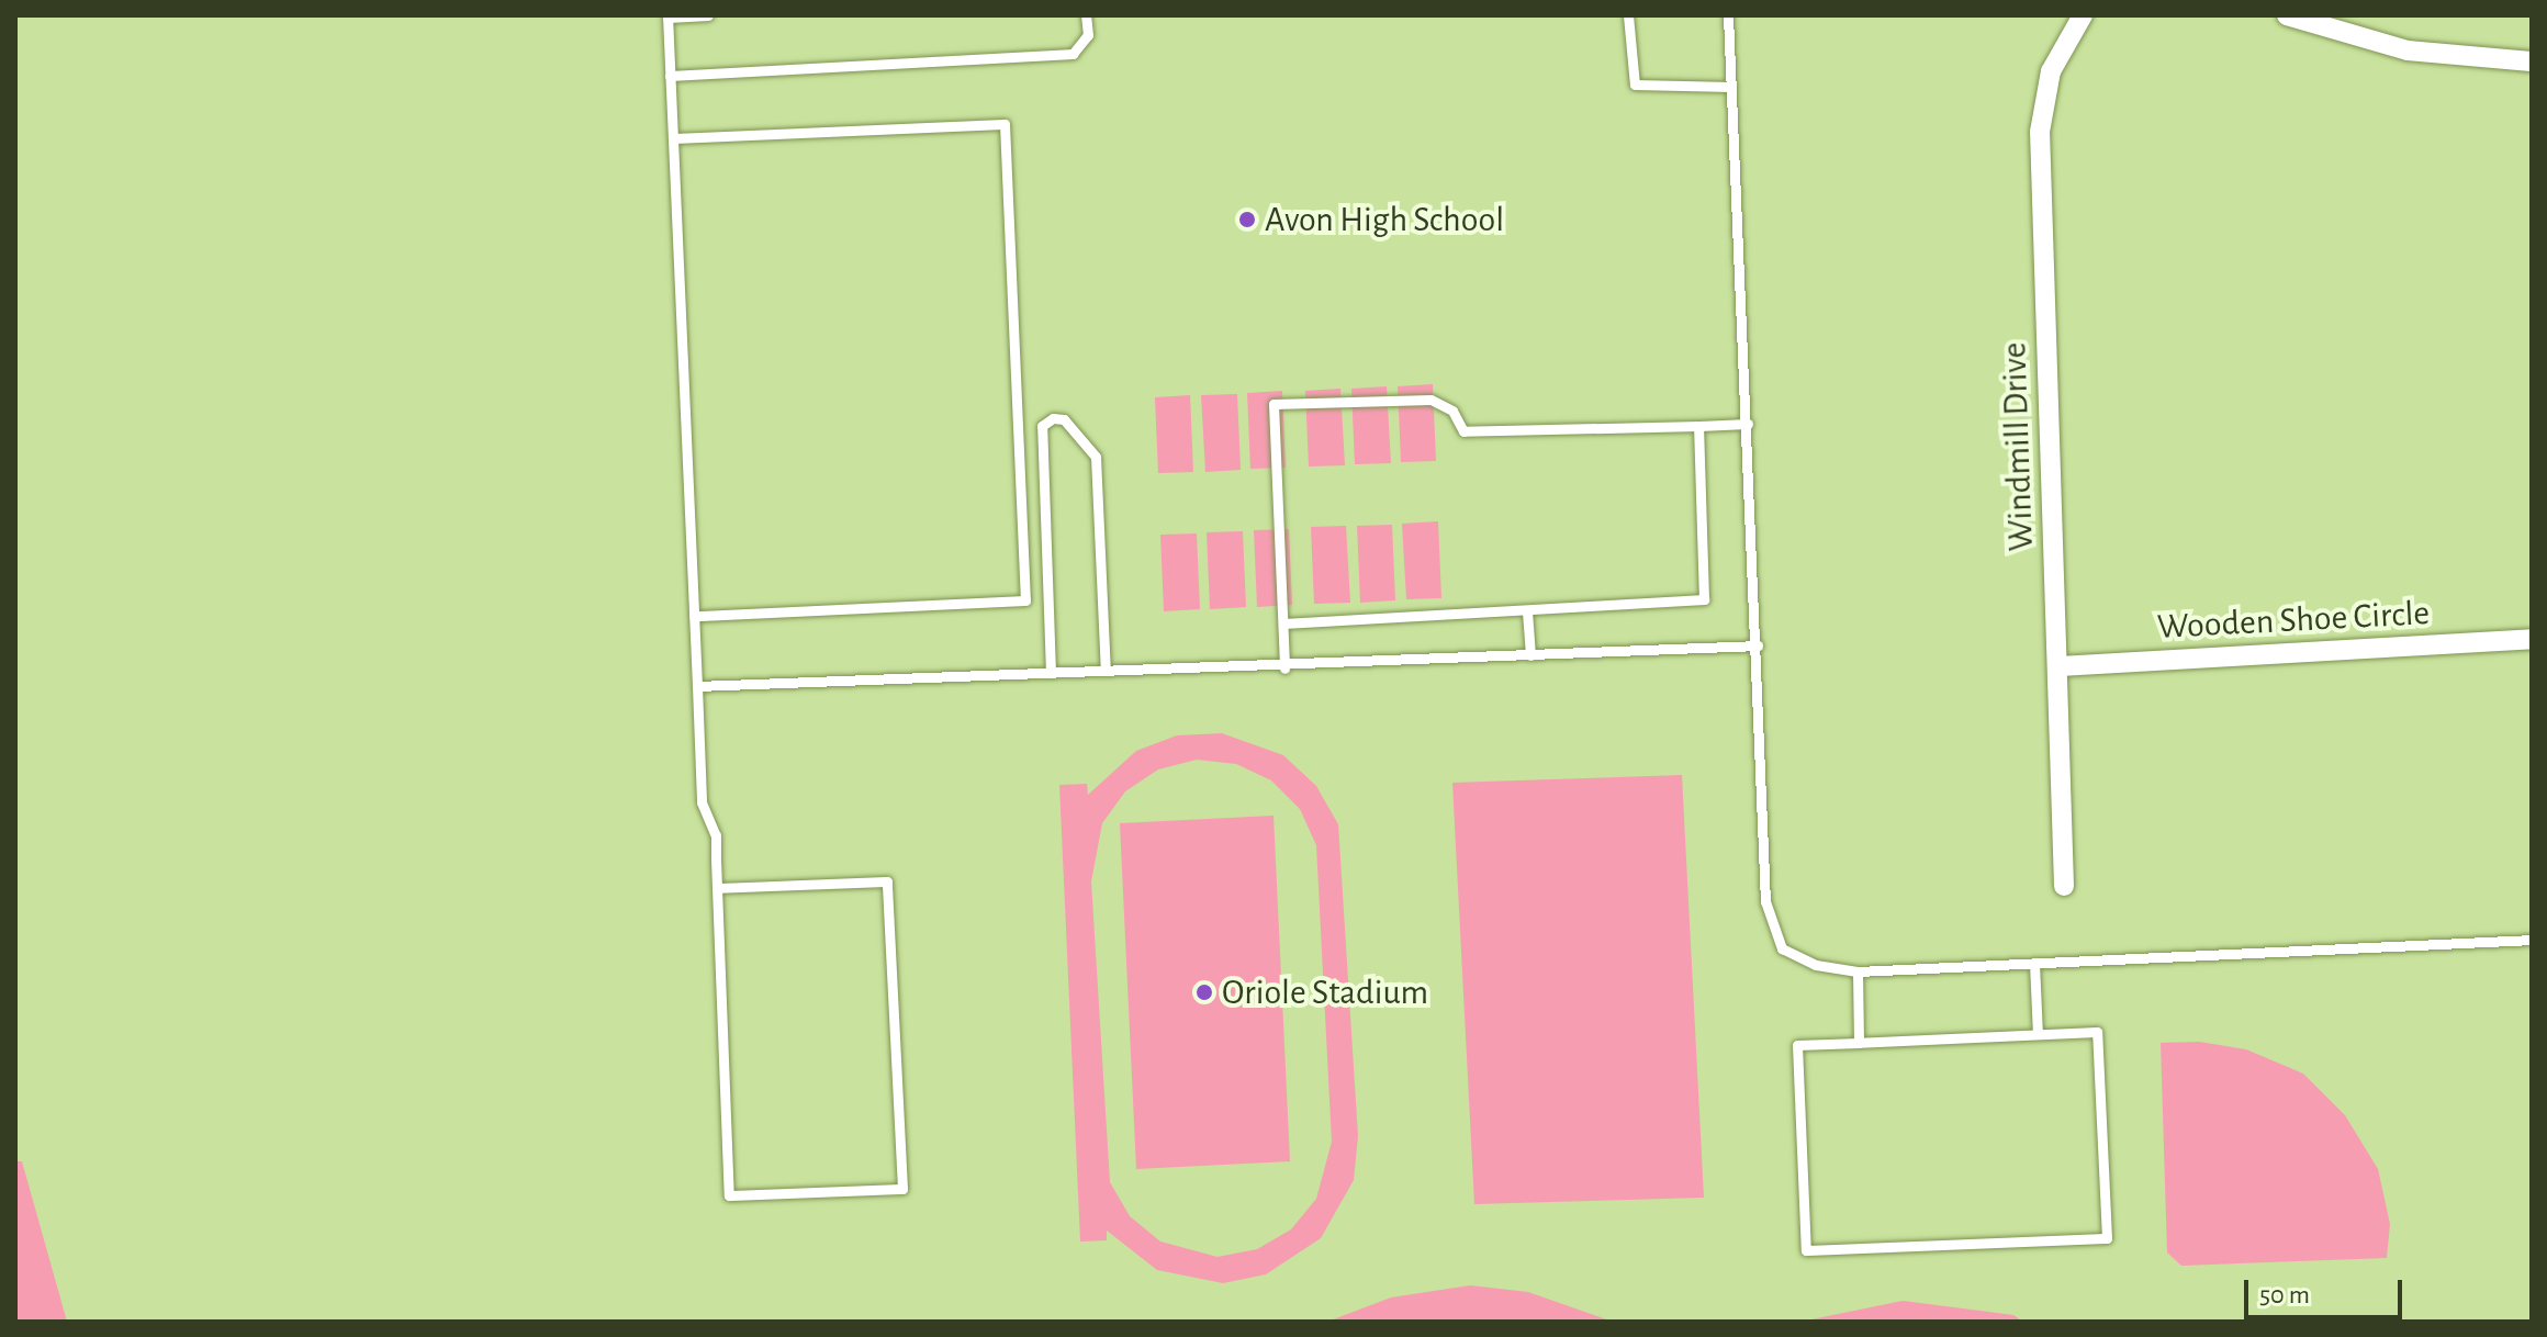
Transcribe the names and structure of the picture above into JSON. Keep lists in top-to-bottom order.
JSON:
{
  "streets": {
    "street": ["Windmill Drive", "Wooden Shoe Circle"]
  },
  "crossings": [
    ["Windmill Drive", "Wooden Shoe Circle"]
  ],
  "places": ["Avon High School", "Oriole Stadium"],
  "scale_bar": "50 m"
}
